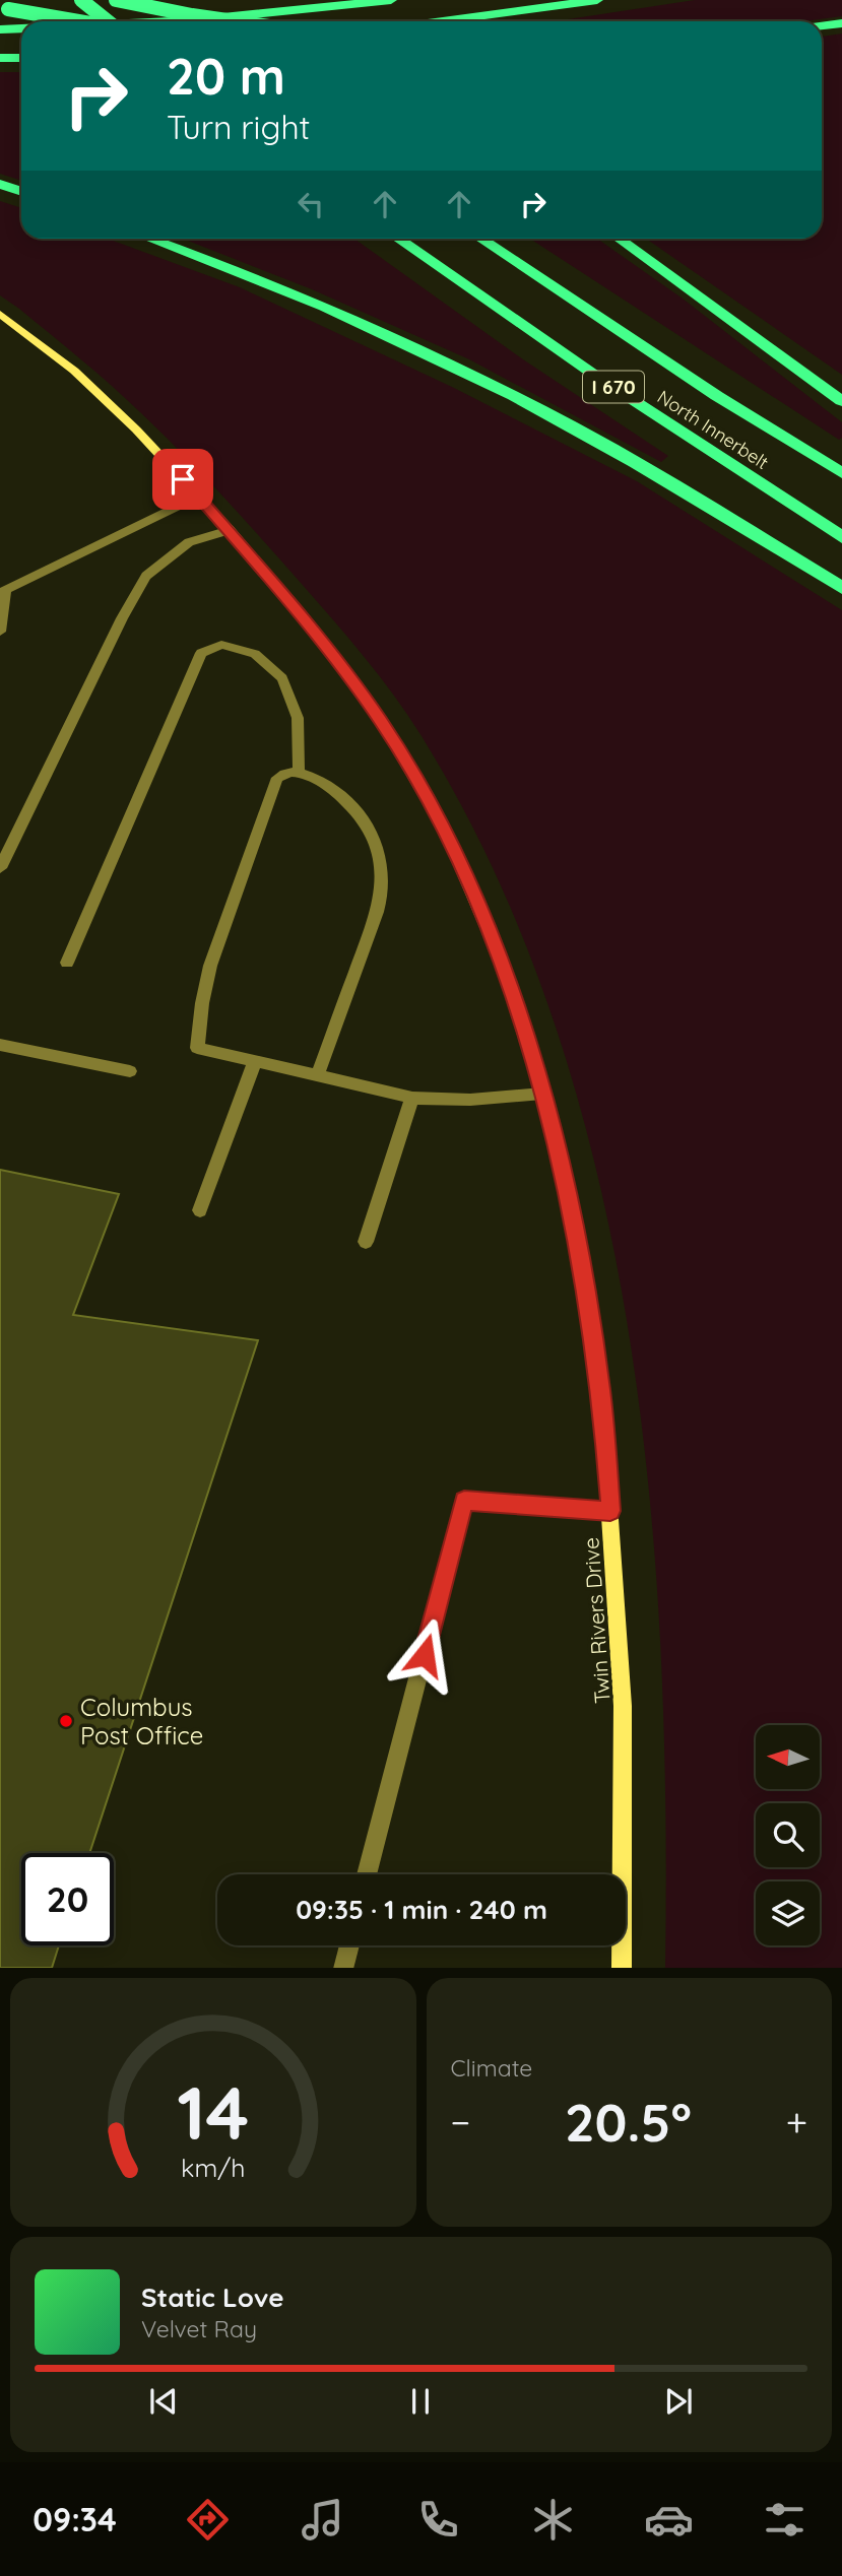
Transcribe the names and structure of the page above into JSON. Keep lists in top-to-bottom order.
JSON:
{
  "streets": {
    "highway": ["I 670", "North Innerbelt"],
    "main road": ["Twin Rivers Drive"]
  },
  "places": ["Columbus Post Office"],
  "north": "left",
  "page": {
    "turn": ["20 m", "Turn right"],
    "limit": "20",
    "trip": "09:35 · 1 min · 240 m",
    "tile": "Climate",
    "heat": ["−", "20.5°", "+"],
    "song": ["Static Love", "Velvet Ray"],
    "tabs": "09:34",
    "gauge": ["14", "km/h"]
  }
}
